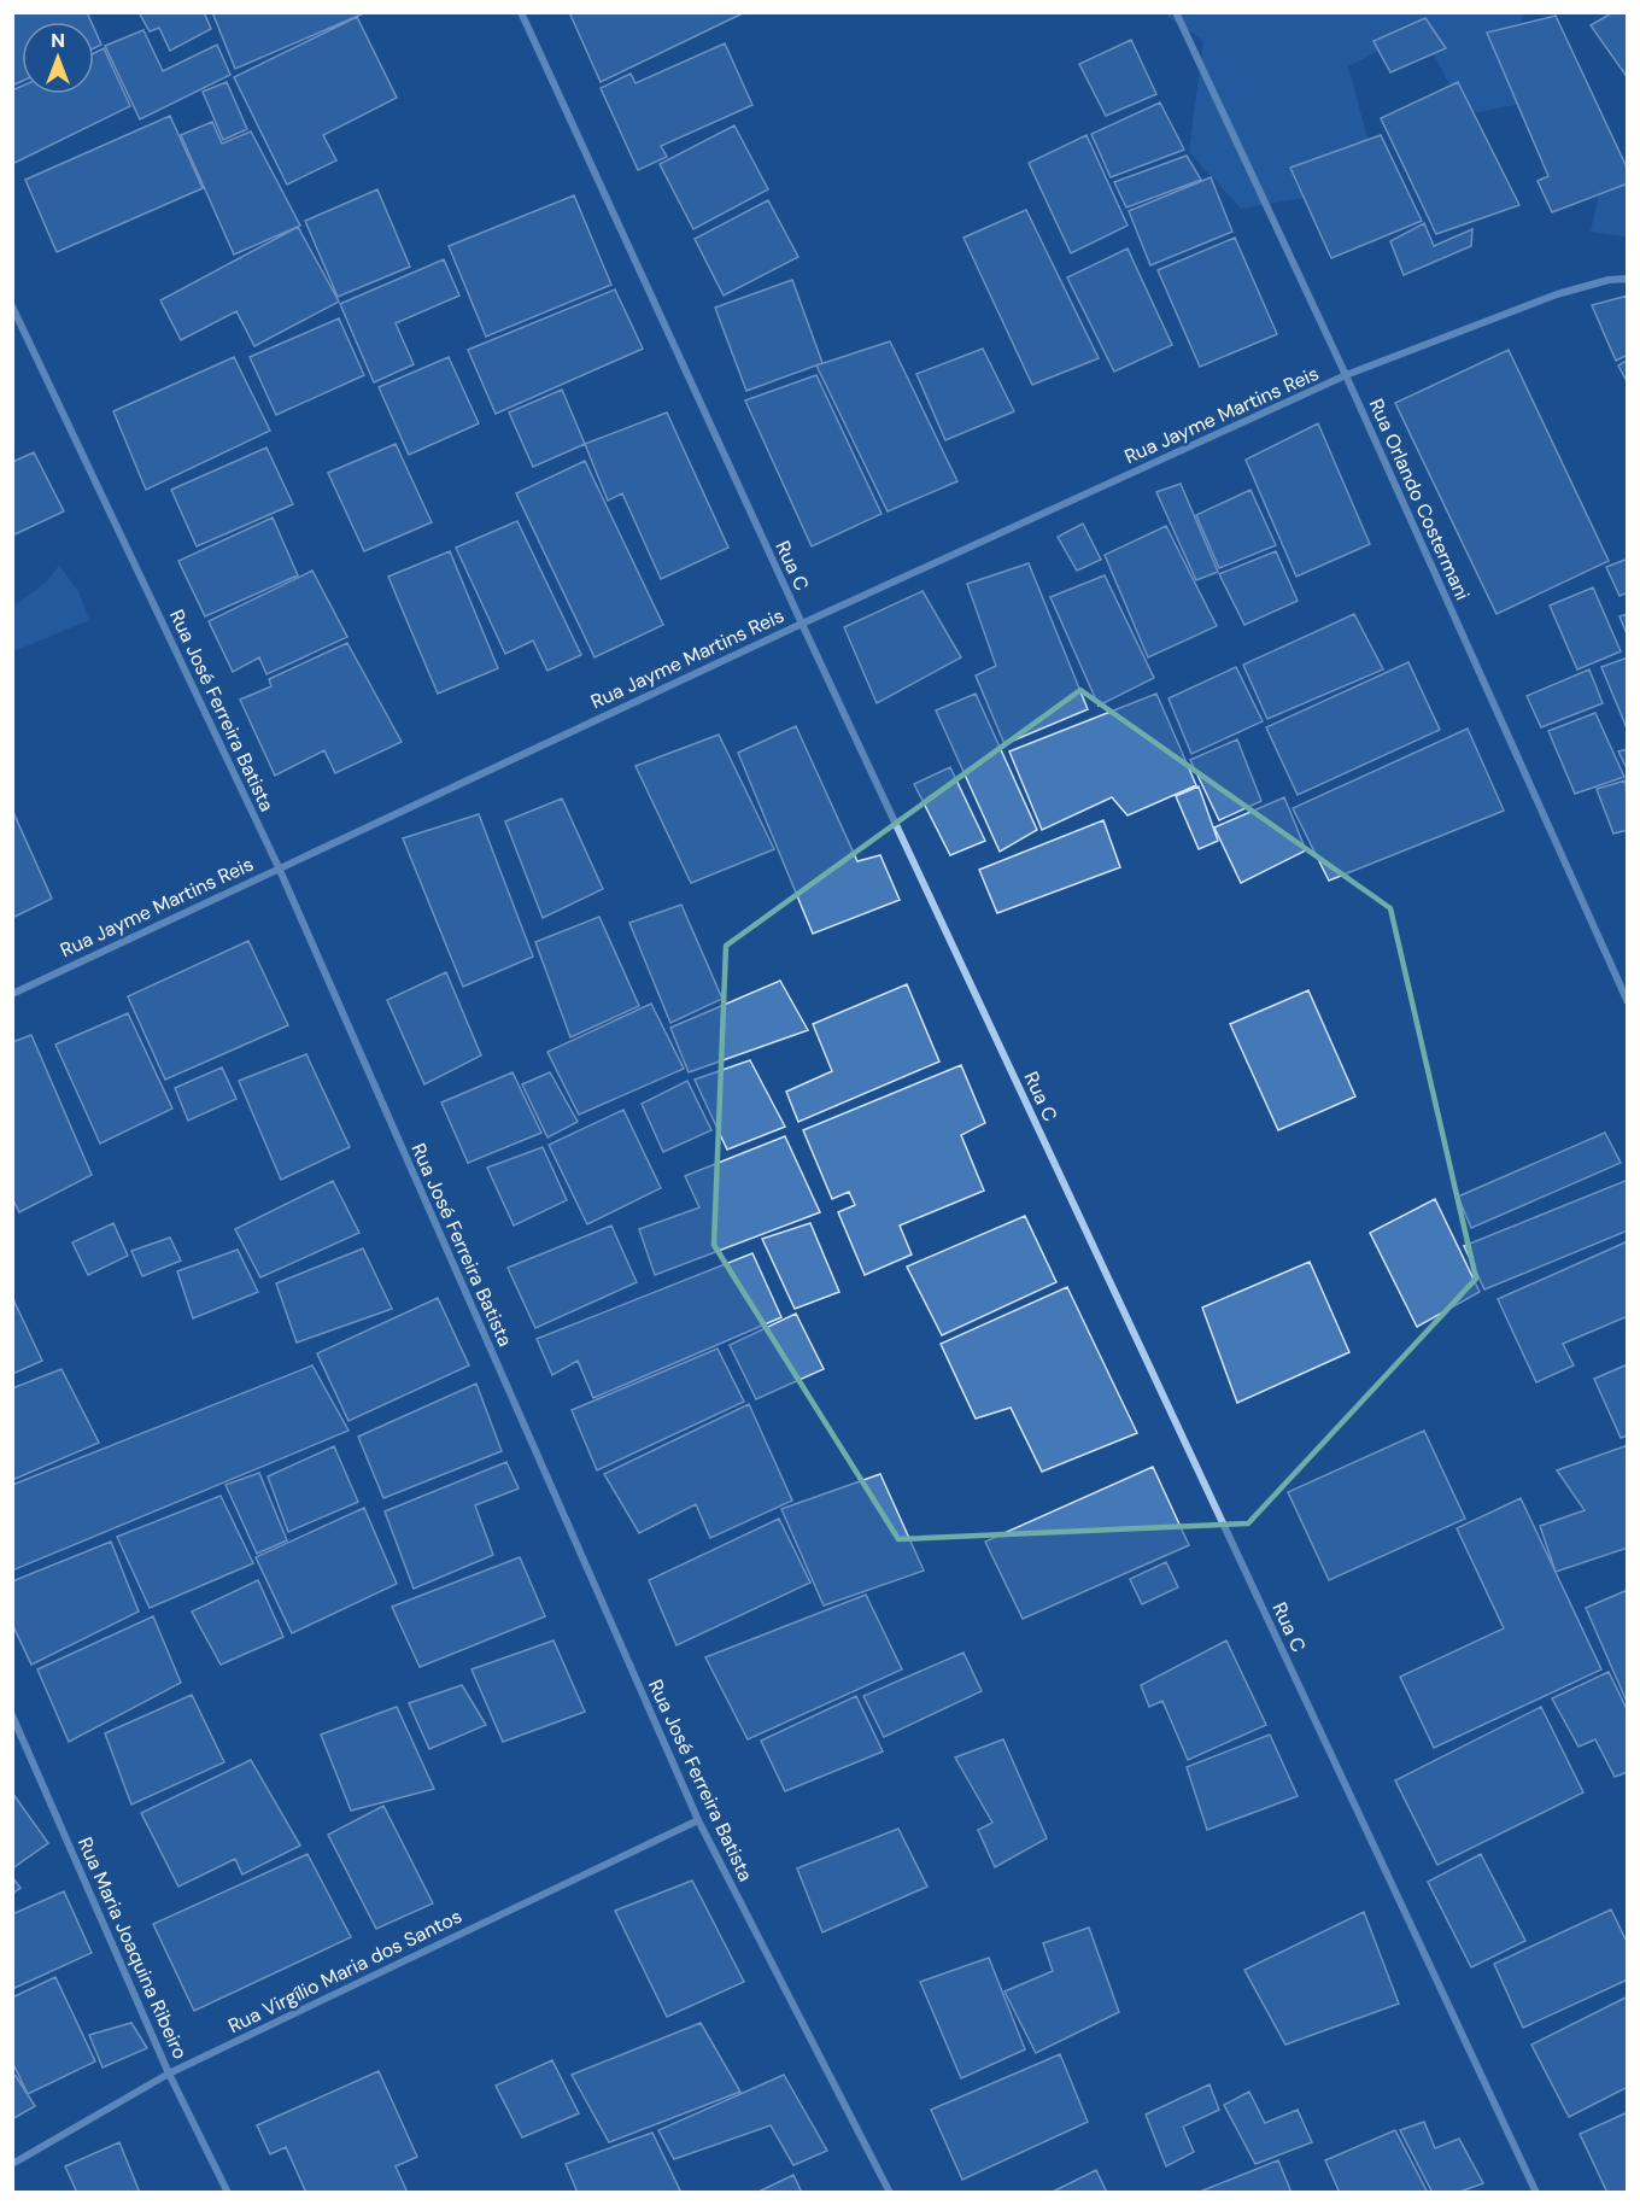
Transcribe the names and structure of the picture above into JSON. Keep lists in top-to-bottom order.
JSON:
{
  "streets": {
    "street": [
      "Rua Jayme Martins Reis",
      "Rua Orlando Costermani",
      "Rua C",
      "Rua José Ferreira Batista",
      "Rua Maria Joaquina Ribeiro",
      "Rua Virgílio Maria dos Santos"
    ]
  },
  "crossings": [
    ["Rua Jayme Martins Reis", "Rua Orlando Costermani"],
    ["Rua Jayme Martins Reis", "Rua C"],
    ["Rua Jayme Martins Reis", "Rua José Ferreira Batista"],
    ["Rua José Ferreira Batista", "Rua Virgílio Maria dos Santos"],
    ["Rua Maria Joaquina Ribeiro", "Rua Virgílio Maria dos Santos"]
  ],
  "north": "top"
}
